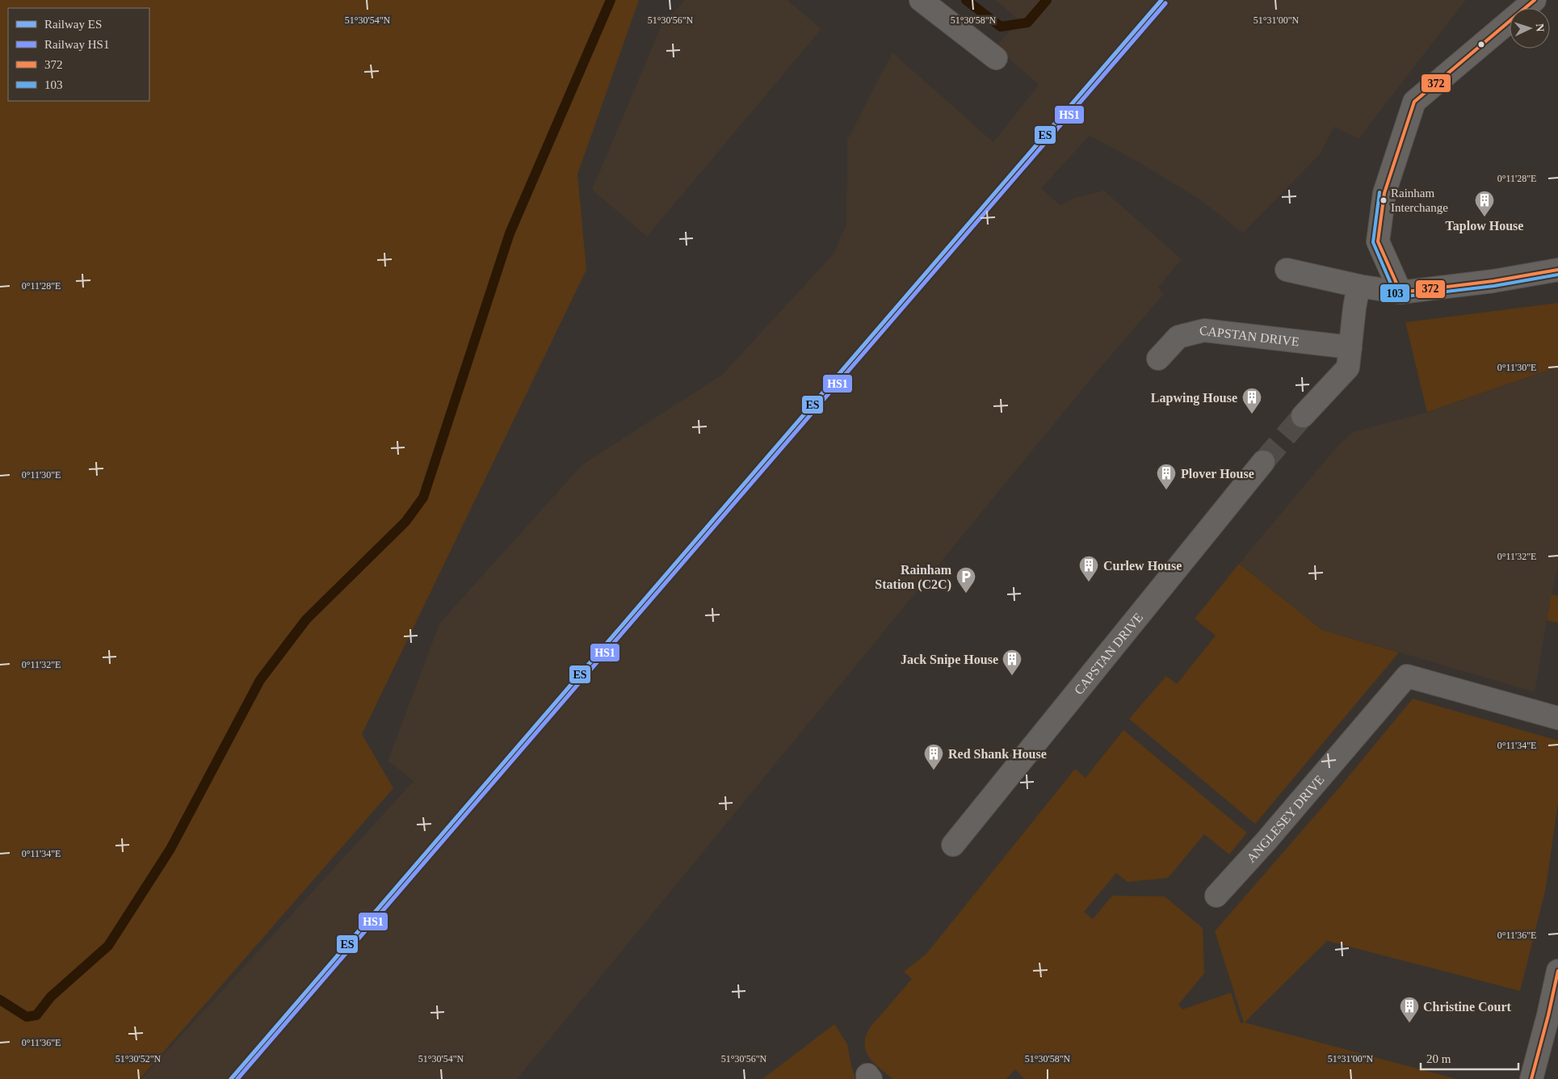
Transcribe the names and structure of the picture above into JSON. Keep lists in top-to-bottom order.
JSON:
{
  "streets": {
    "street": ["CAPSTAN DRIVE", "ANGLESEY DRIVE"]
  },
  "places": {
    "other": ["Rainham Interchange"],
    "building": [
      "Taplow House",
      "Lapwing House",
      "Plover House",
      "Curlew House",
      "Jack Snipe House",
      "Red Shank House",
      "Christine Court"
    ],
    "parking": ["Rainham Station (C2C)"]
  },
  "lines": [
    "rail line ES",
    "transit line 372",
    "rail line HS1",
    "transit line 103"
  ],
  "legend": [
    "Railway ES",
    "Railway HS1",
    "372",
    "103"
  ],
  "scale_bar": "20 m",
  "north": "right",
  "coordinates": [
    "51°30'54\"N",
    "51°30'56\"N",
    "51°30'58\"N",
    "51°31'00\"N",
    "0°11'28\"E",
    "0°11'30\"E",
    "0°11'32\"E",
    "0°11'34\"E",
    "0°11'36\"E",
    "51°30'52\"N"
  ]
}
